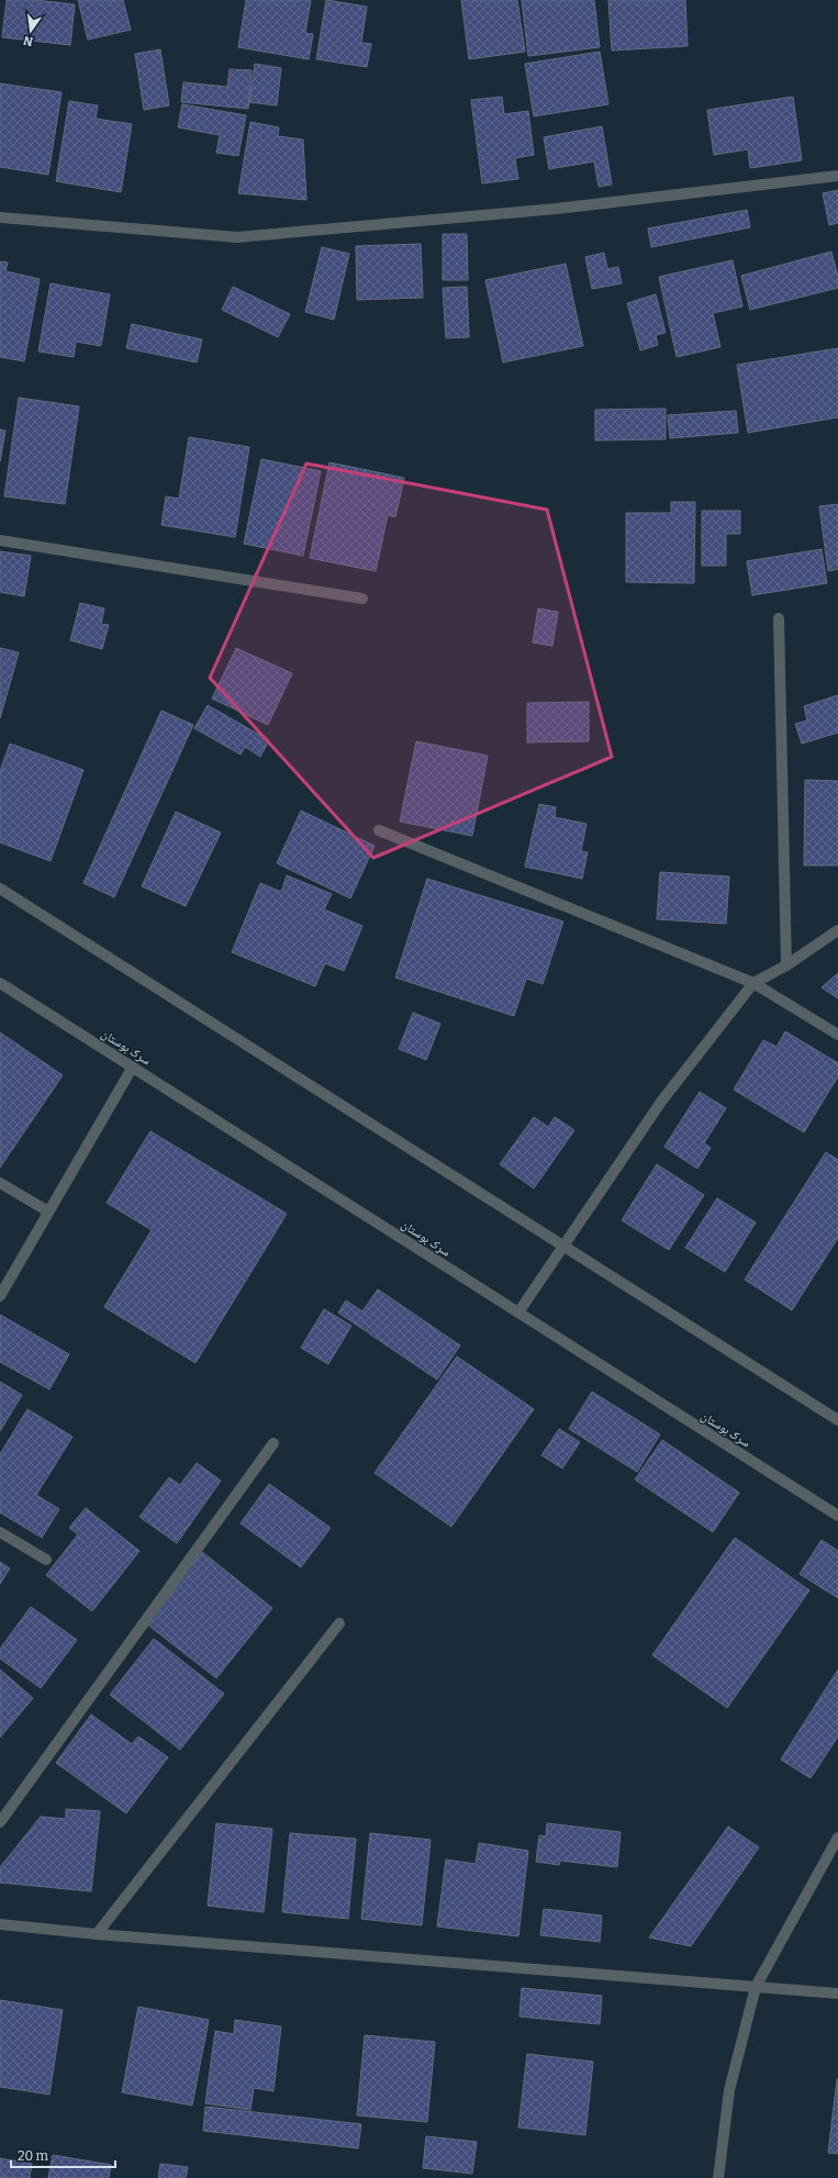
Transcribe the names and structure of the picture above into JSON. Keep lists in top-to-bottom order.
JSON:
{
  "streets": {
    "street": ["سرک بوستان"]
  },
  "scale_bar": "20 m",
  "north": "bottom"
}
